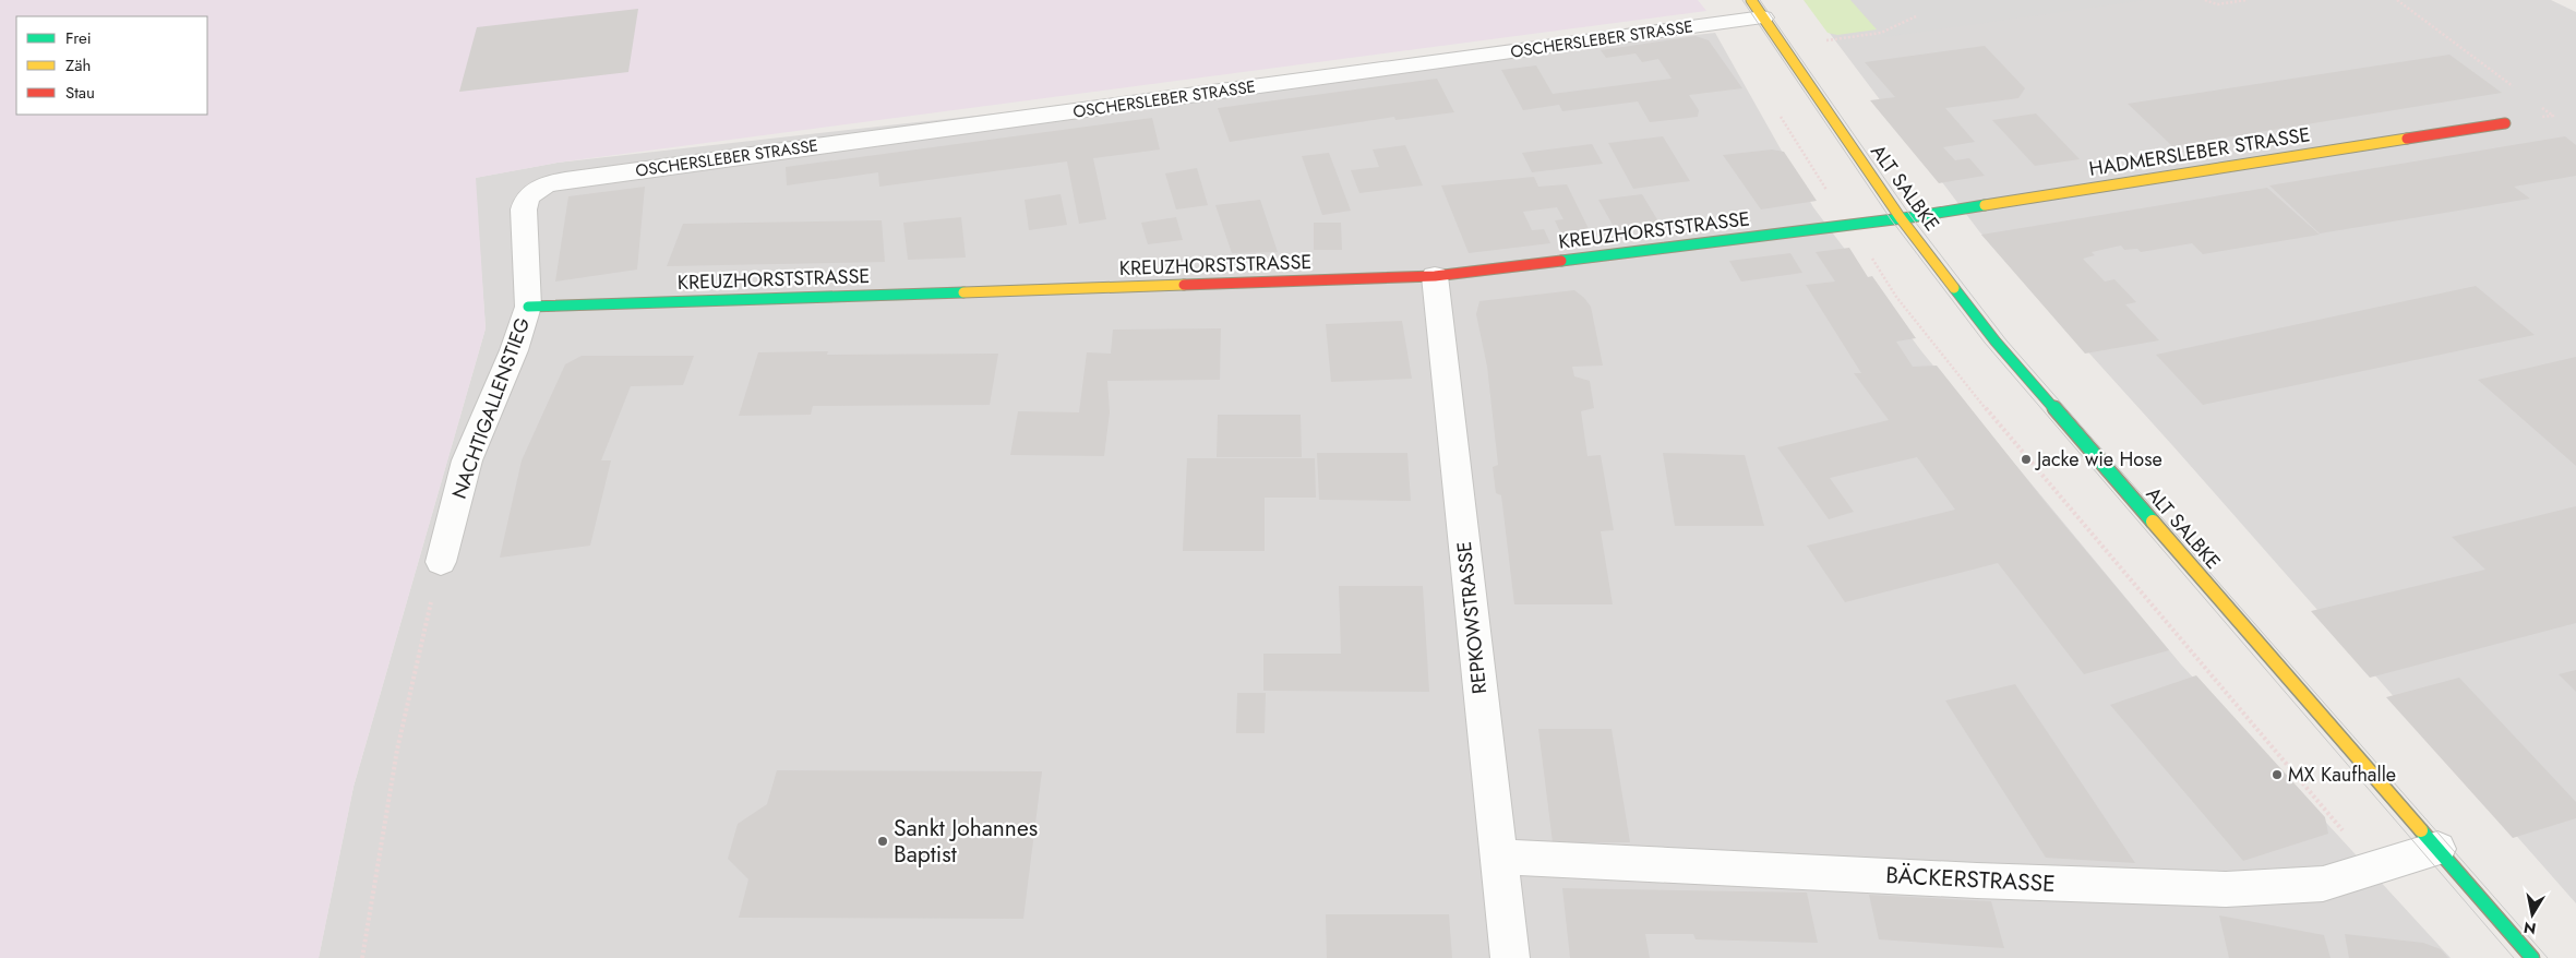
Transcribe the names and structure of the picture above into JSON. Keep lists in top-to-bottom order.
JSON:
{
  "streets": {
    "street": [
      "OSCHERSLEBER STRASSE",
      "HADMERSLEBER STRASSE",
      "ALT SALBKE",
      "KREUZHORSTSTRASSE",
      "NACHTIGALLENSTIEG",
      "REPKOWSTRASSE",
      "BÄCKERSTRASSE"
    ]
  },
  "crossings": [
    ["OSCHERSLEBER STRASSE", "ALT SALBKE"],
    ["OSCHERSLEBER STRASSE", "NACHTIGALLENSTIEG"],
    ["HADMERSLEBER STRASSE", "ALT SALBKE"],
    ["HADMERSLEBER STRASSE", "KREUZHORSTSTRASSE"],
    ["ALT SALBKE", "KREUZHORSTSTRASSE"],
    ["ALT SALBKE", "BÄCKERSTRASSE"],
    ["KREUZHORSTSTRASSE", "NACHTIGALLENSTIEG"],
    ["KREUZHORSTSTRASSE", "REPKOWSTRASSE"],
    ["REPKOWSTRASSE", "BÄCKERSTRASSE"]
  ],
  "places": ["Jacke wie Hose", "MX Kaufhalle", "Sankt Johannes Baptist"],
  "legend": ["Frei", "Zäh", "Stau"],
  "north": "bottom"
}
